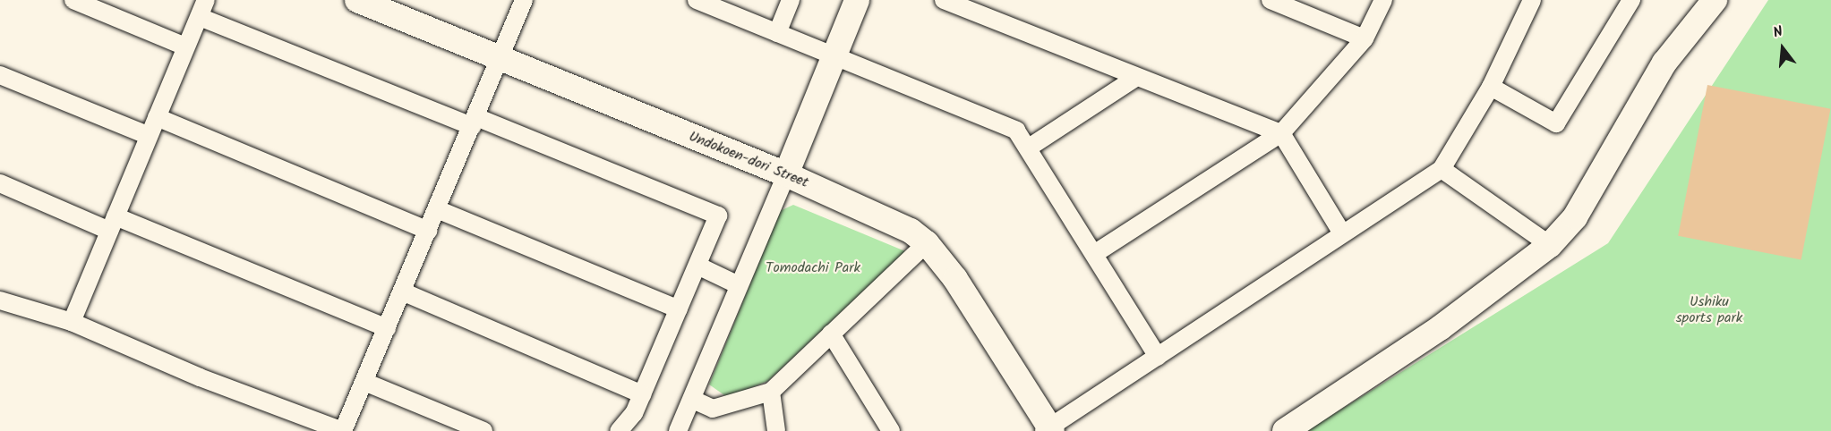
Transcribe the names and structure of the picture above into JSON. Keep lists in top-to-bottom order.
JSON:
{
  "streets": {
    "street": ["Undokoen-dori Street"]
  },
  "parks": ["Tomodachi Park", "Ushiku sports park"],
  "north": "top"
}
